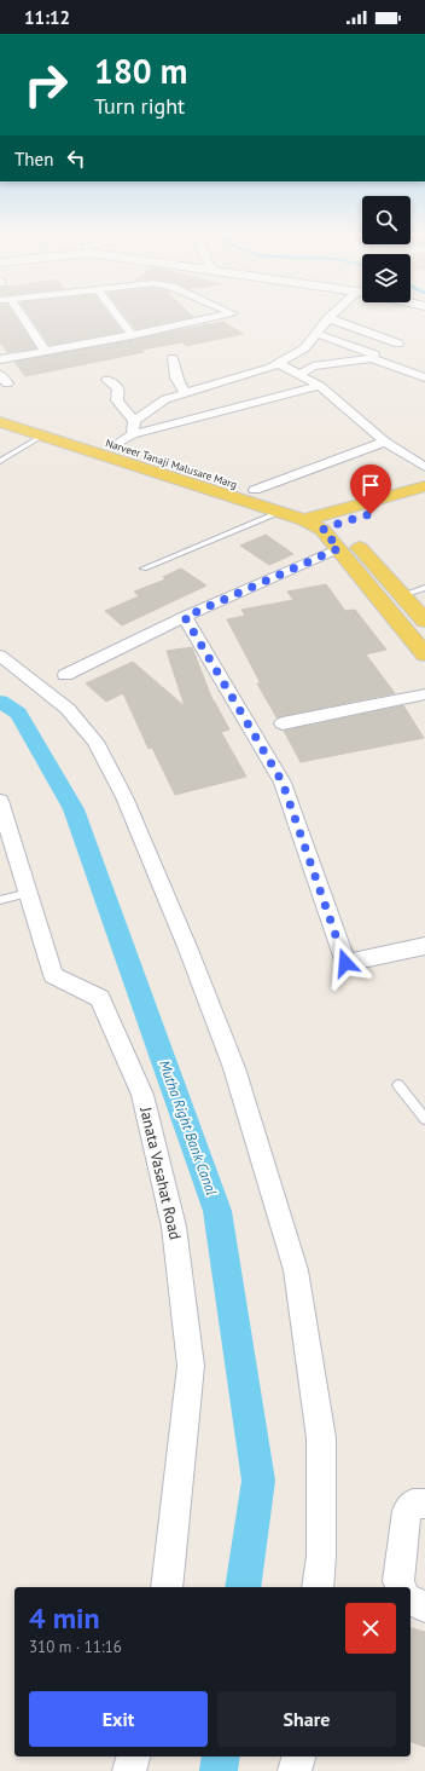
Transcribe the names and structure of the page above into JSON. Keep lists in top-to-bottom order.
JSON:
{
  "streets": {
    "main road": ["Narveer Tanaji Malusare Marg"],
    "street": ["Janata Vasahat Road"]
  },
  "water": ["Mutha Right Bank Canal"],
  "page": {
    "status": "11:12",
    "turn": ["180 m", "Turn right"],
    "then": "Then",
    "heading": ["4 min", "310 m · 11:16"],
    "buttons": ["Exit", "Share"]
  }
}
